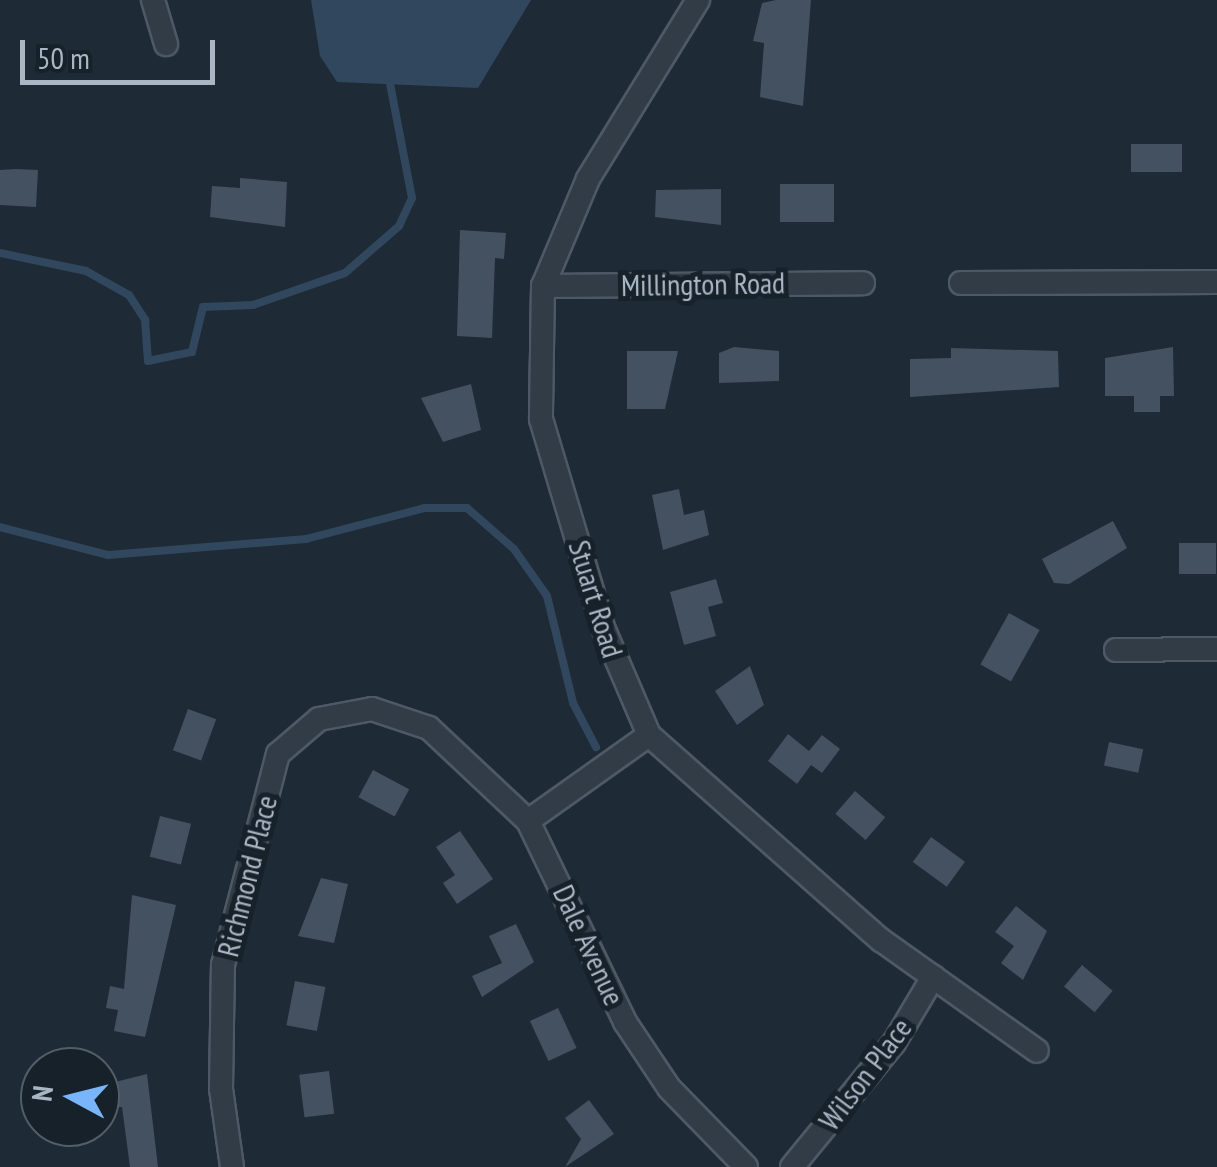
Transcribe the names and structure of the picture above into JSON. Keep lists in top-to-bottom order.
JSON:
{
  "streets": {
    "street": [
      "Millington Road",
      "Stuart Road",
      "Richmond Place",
      "Dale Avenue",
      "Wilson Place"
    ]
  },
  "crossings": [
    ["Millington Road", "Stuart Road"],
    ["Stuart Road", "Wilson Place"],
    ["Richmond Place", "Dale Avenue"]
  ],
  "scale_bar": "50 m",
  "north": "left"
}
